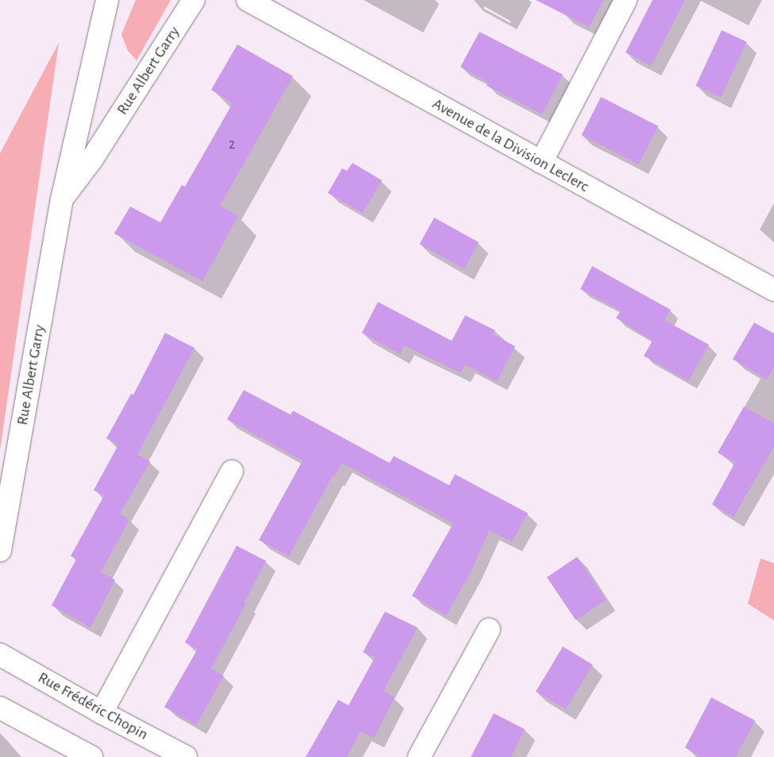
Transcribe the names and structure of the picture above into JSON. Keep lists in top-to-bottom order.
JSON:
{
  "streets": {
    "street": ["Rue Albert Garry", "Avenue de la Division Leclerc", "Rue Frédéric Chopin"]
  },
  "house_numbers": ["2"]
}
